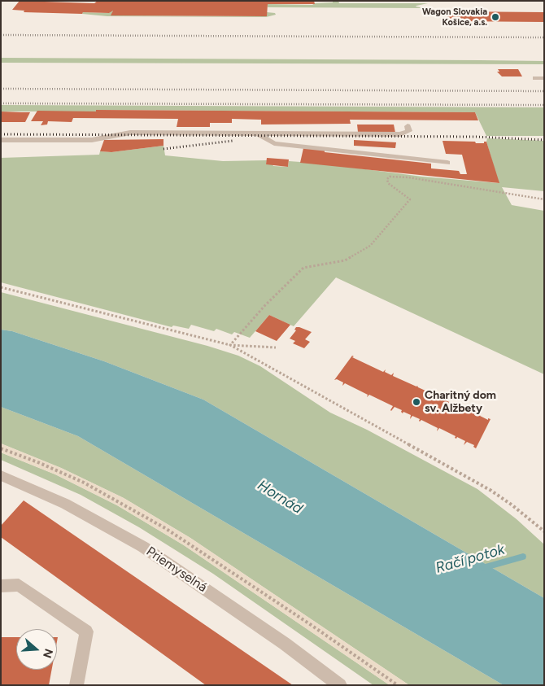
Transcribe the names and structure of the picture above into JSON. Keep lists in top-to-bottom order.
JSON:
{
  "streets": {
    "street": ["Priemyselná"]
  },
  "water": ["Hornád", "Račí potok"],
  "places": ["Wagon Slovakia Košice, a.s.", "Charitný dom sv. Alžbety"],
  "north": "right"
}
